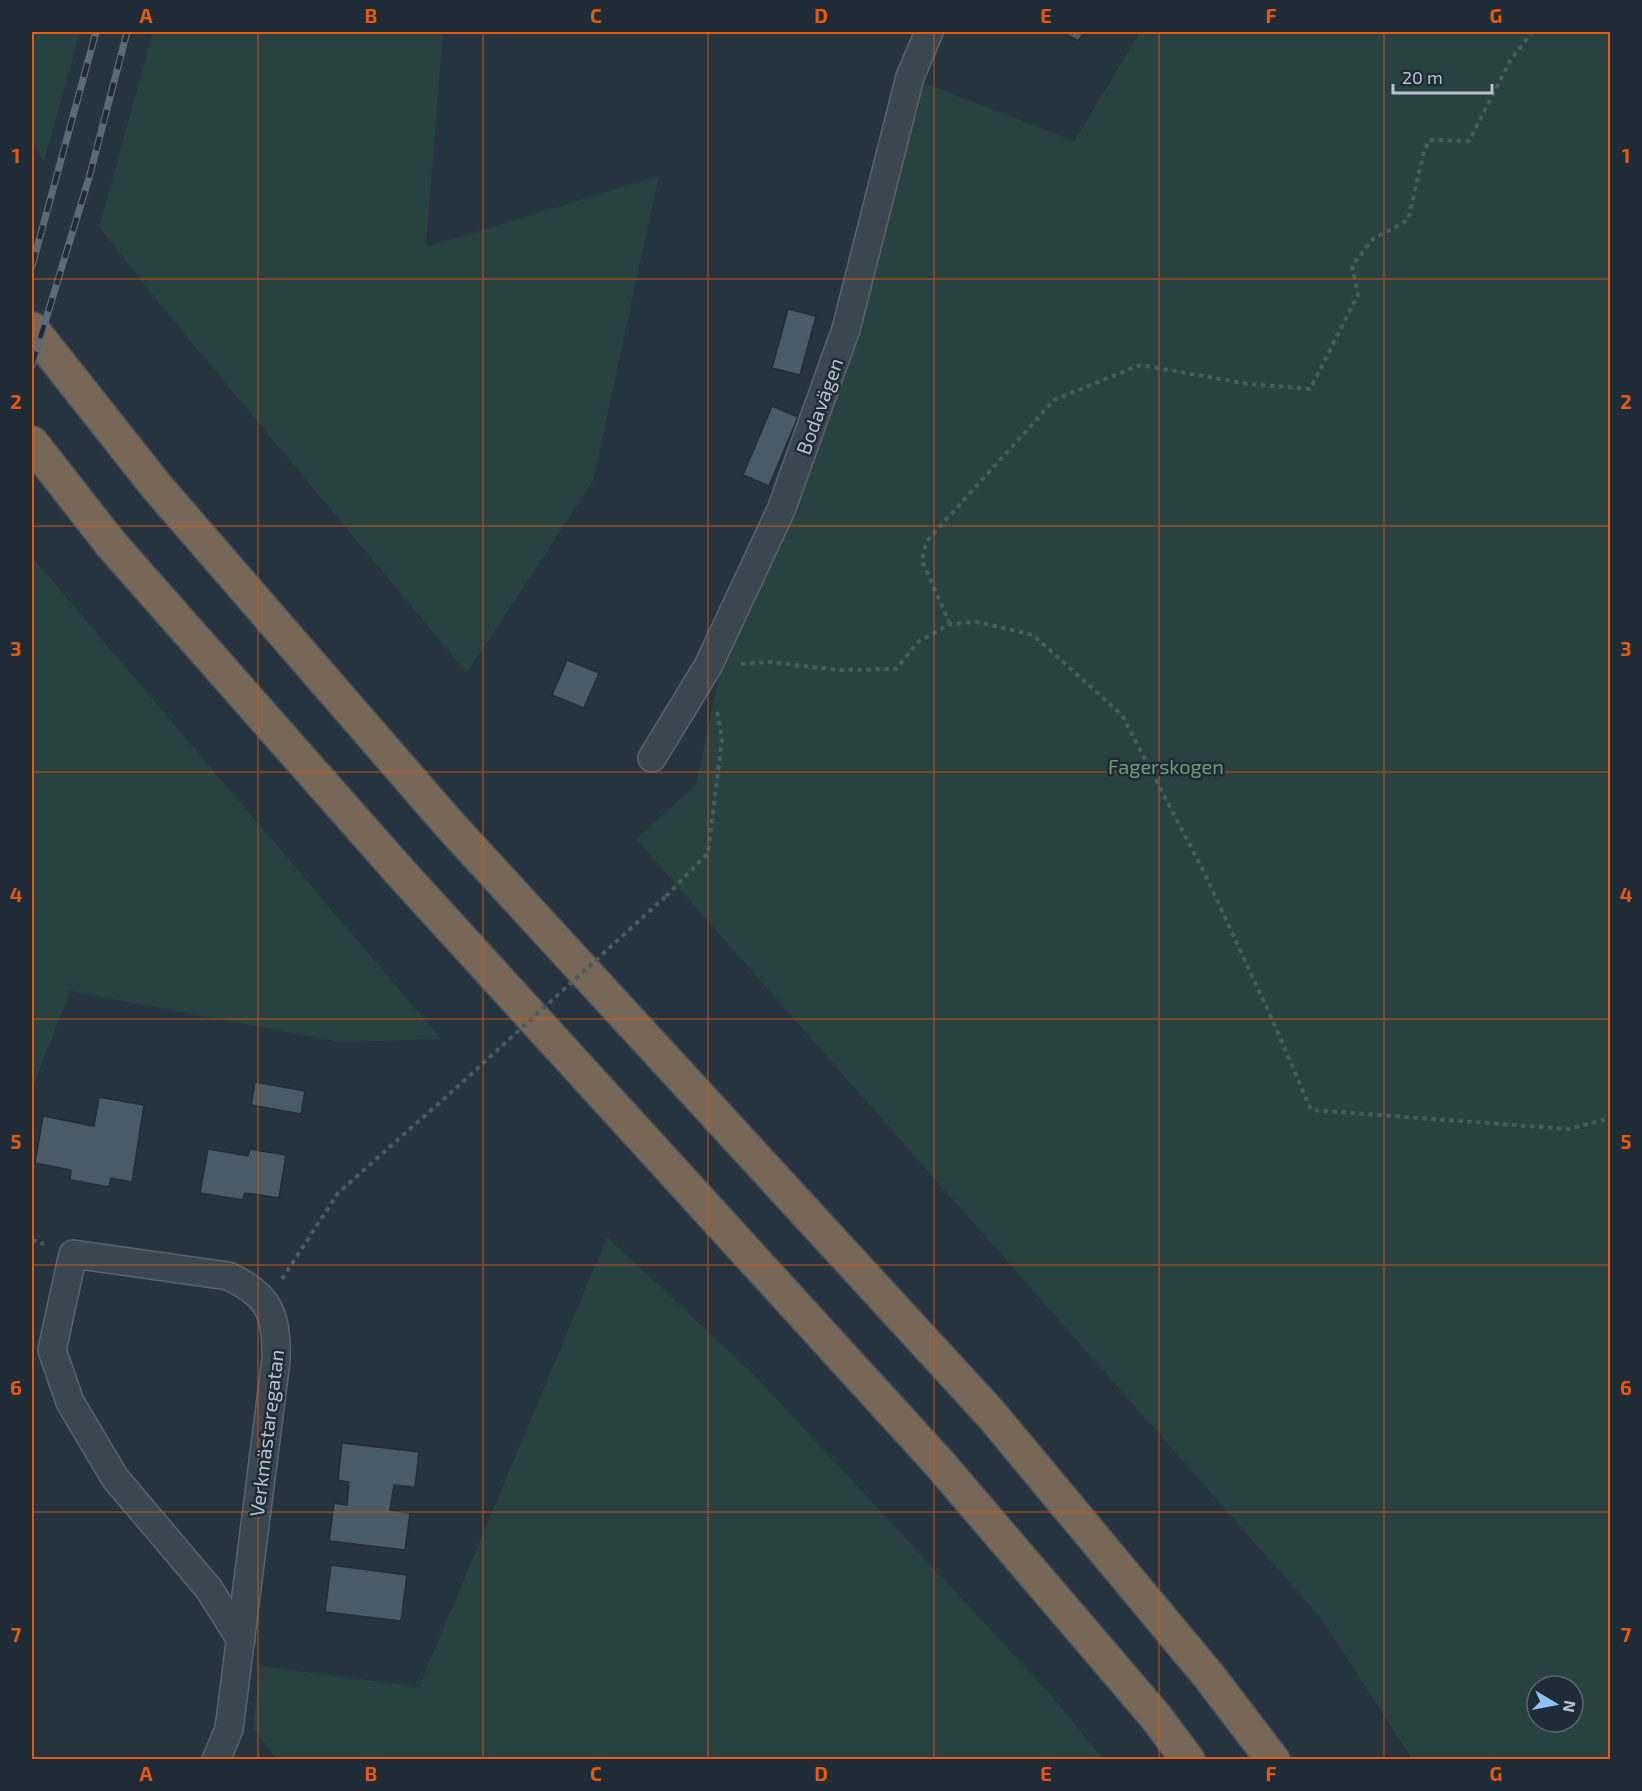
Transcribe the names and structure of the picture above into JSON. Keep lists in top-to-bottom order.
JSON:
{
  "streets": {
    "street": ["Bodavägen", "Verkmästaregatan"]
  },
  "parks": ["Fagerskogen"],
  "scale_bar": "20 m",
  "north": "right",
  "grid": {
    "columns": [
      "A",
      "B",
      "C",
      "D",
      "E",
      "F",
      "G"
    ],
    "rows": [
      "1",
      "2",
      "3",
      "4",
      "5",
      "6",
      "7"
    ]
  }
}
